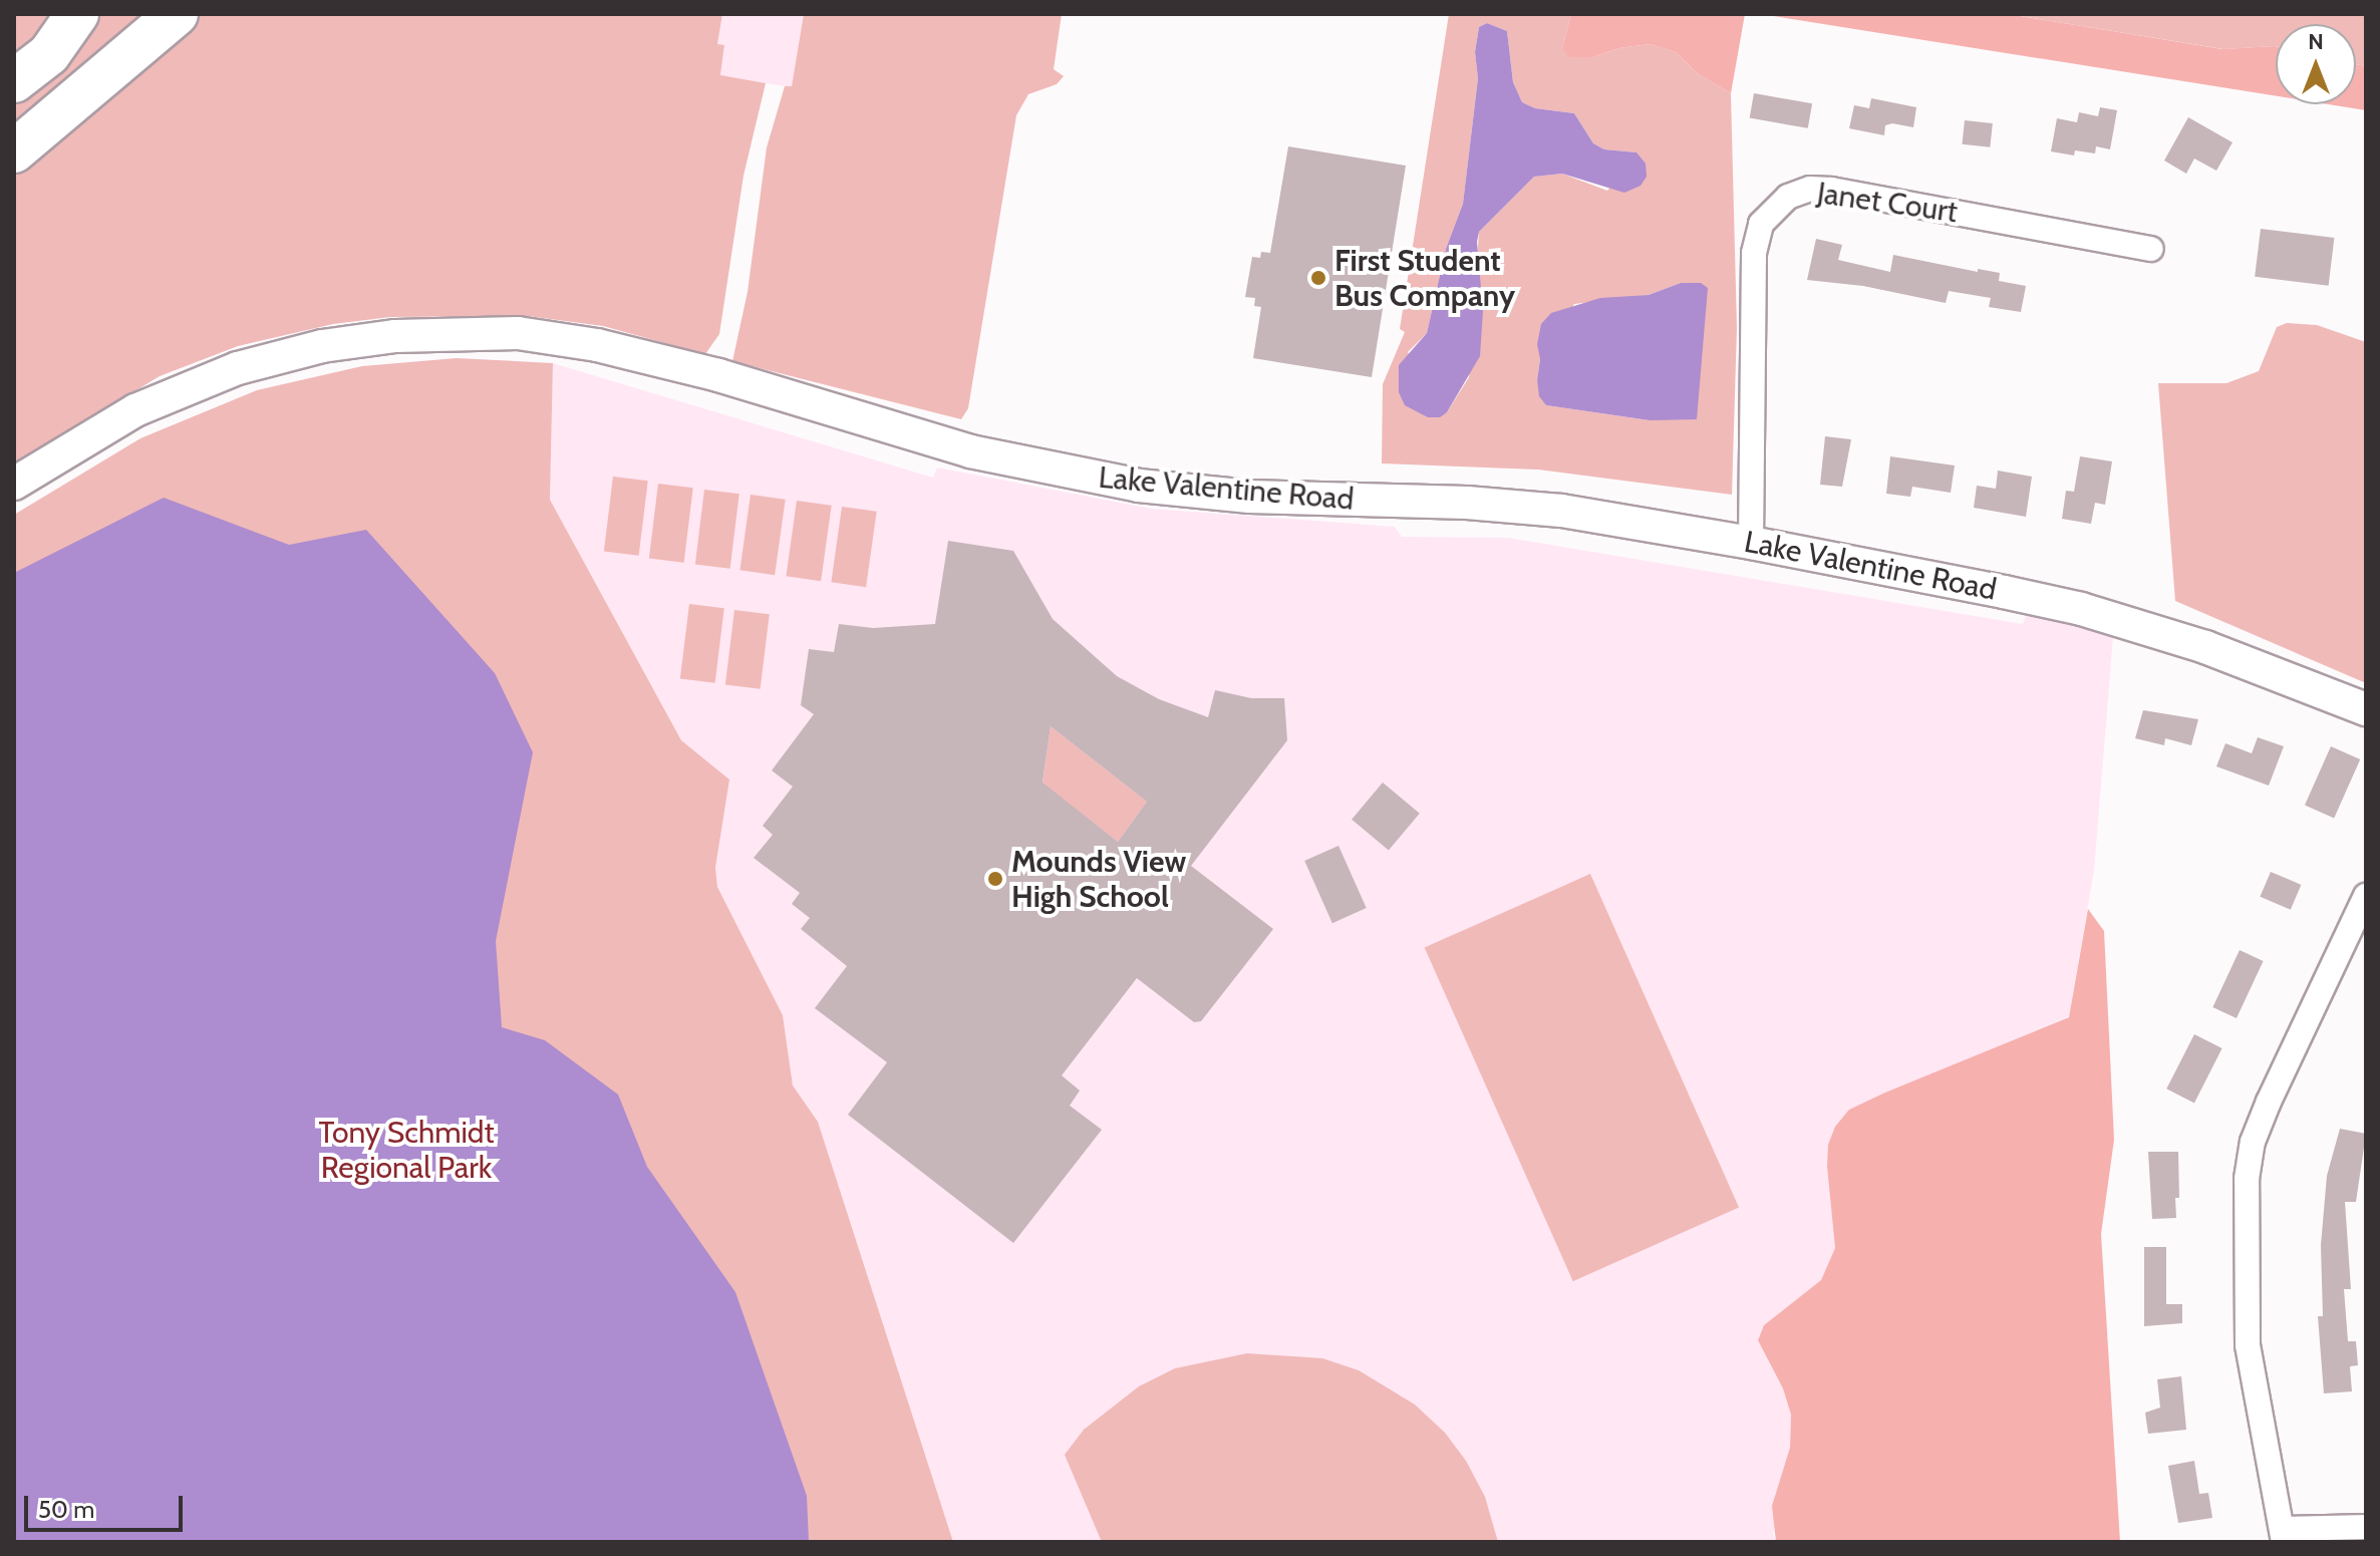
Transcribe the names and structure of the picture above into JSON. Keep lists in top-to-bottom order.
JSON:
{
  "streets": {
    "street": ["Janet Court", "Lake Valentine Road"]
  },
  "crossings": [
    ["Janet Court", "Lake Valentine Road"]
  ],
  "parks": ["Tony Schmidt Regional Park"],
  "places": ["First Student Bus Company", "Mounds View High School"],
  "scale_bar": "50 m",
  "north": "top"
}
